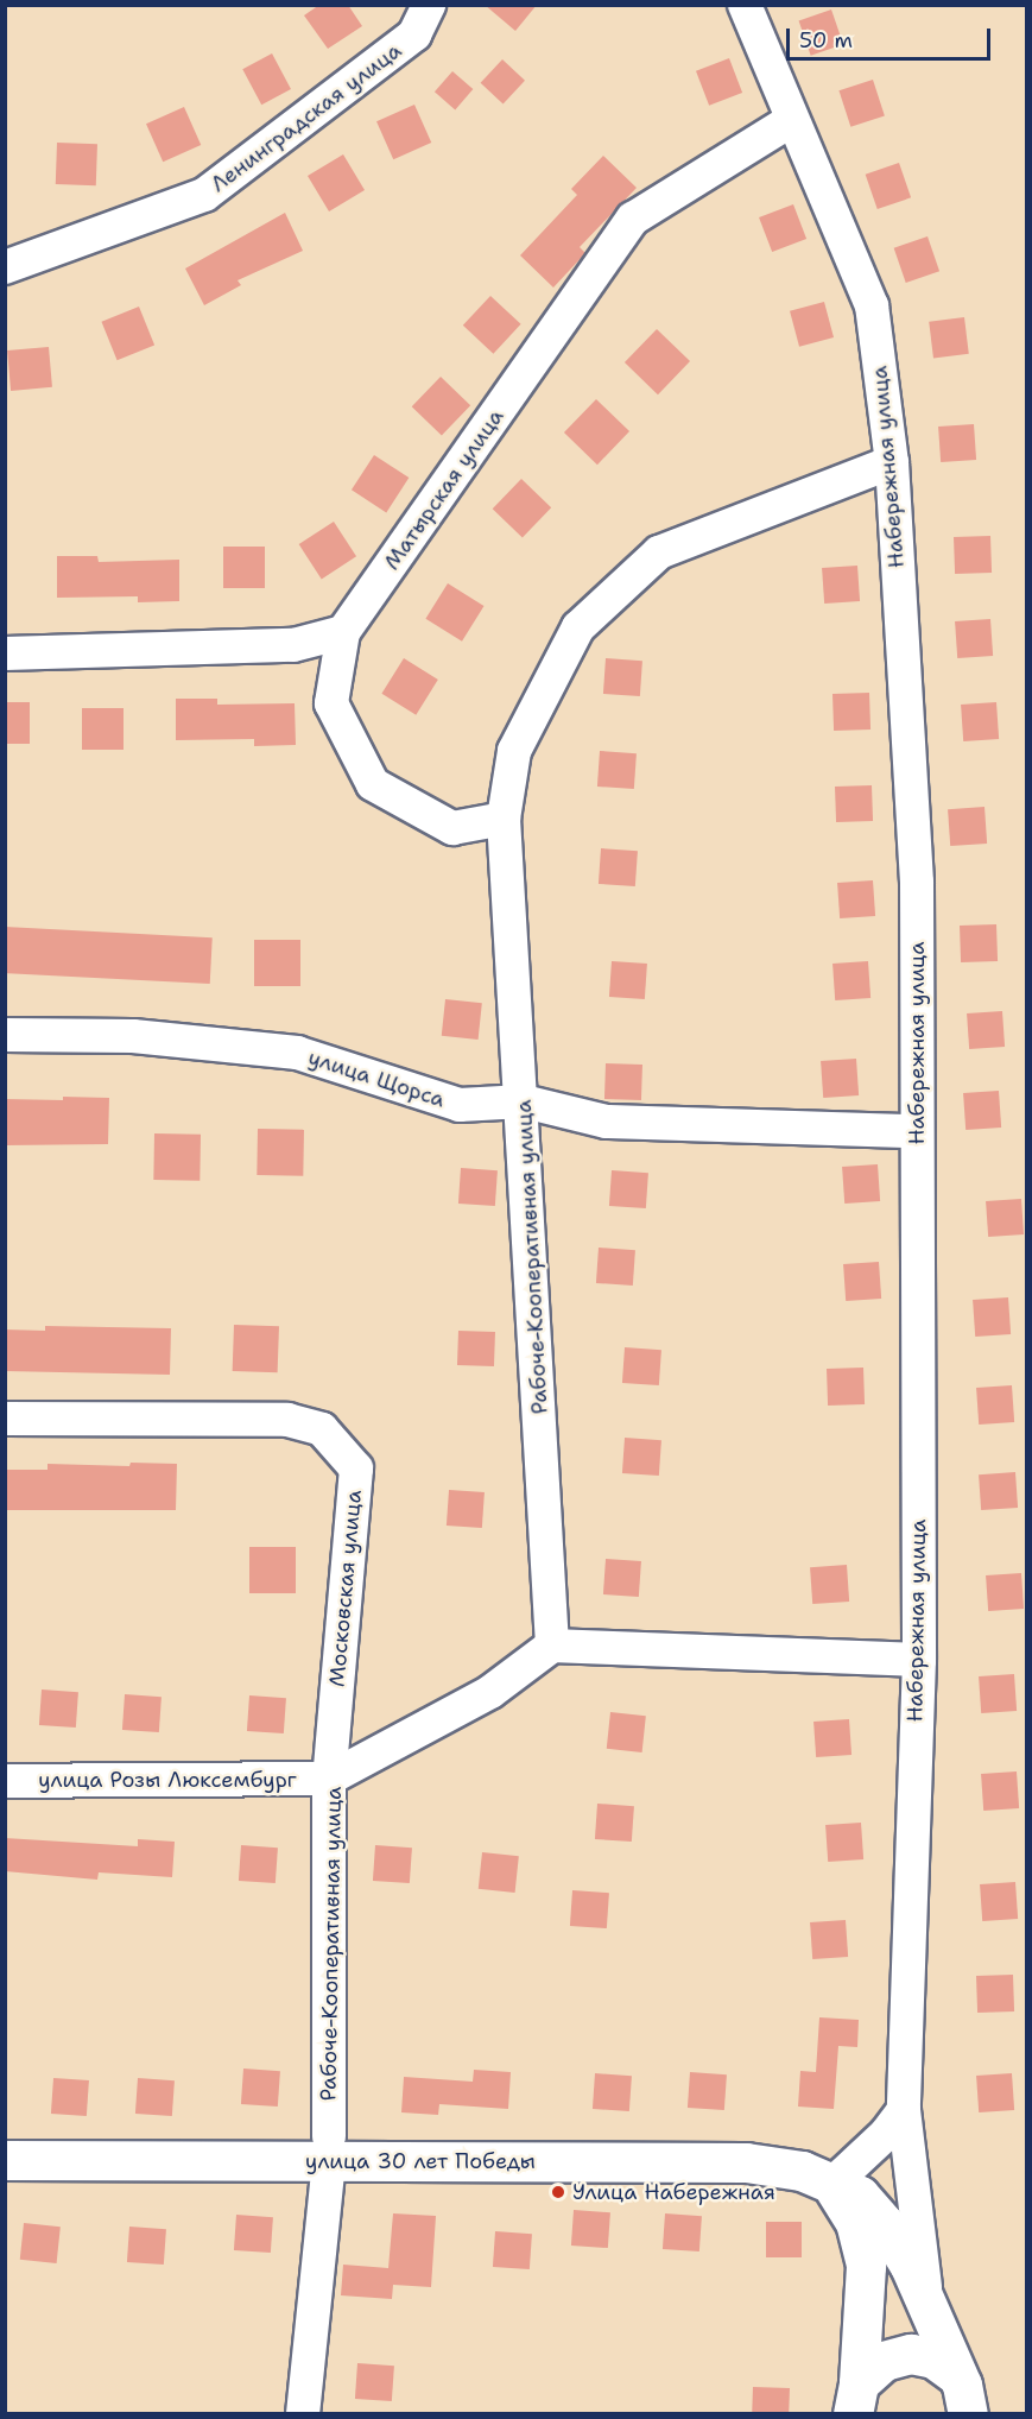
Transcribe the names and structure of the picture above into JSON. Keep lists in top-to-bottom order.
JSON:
{
  "streets": {
    "main road": ["Набережная улица", "улица 30 лет Победы"],
    "street": [
      "Ленинградская улица",
      "Матырская улица",
      "улица Щорса",
      "Рабоче-Кооперативная улица",
      "Московская улица",
      "улица Розы Люксембург"
    ]
  },
  "crossings": [
    ["Набережная улица", "Матырская улица"],
    ["Набережная улица", "улица Щорса"],
    ["Набережная улица", "Рабоче-Кооперативная улица"],
    ["Набережная улица", "улица 30 лет Победы"],
    ["улица Щорса", "Рабоче-Кооперативная улица"],
    ["Рабоче-Кооперативная улица", "Московская улица"],
    ["Рабоче-Кооперативная улица", "улица Розы Люксембург"],
    ["Рабоче-Кооперативная улица", "улица 30 лет Победы"],
    ["Московская улица", "улица Розы Люксембург"]
  ],
  "places": ["Улица Набережная"],
  "scale_bar": "50 m"
}
